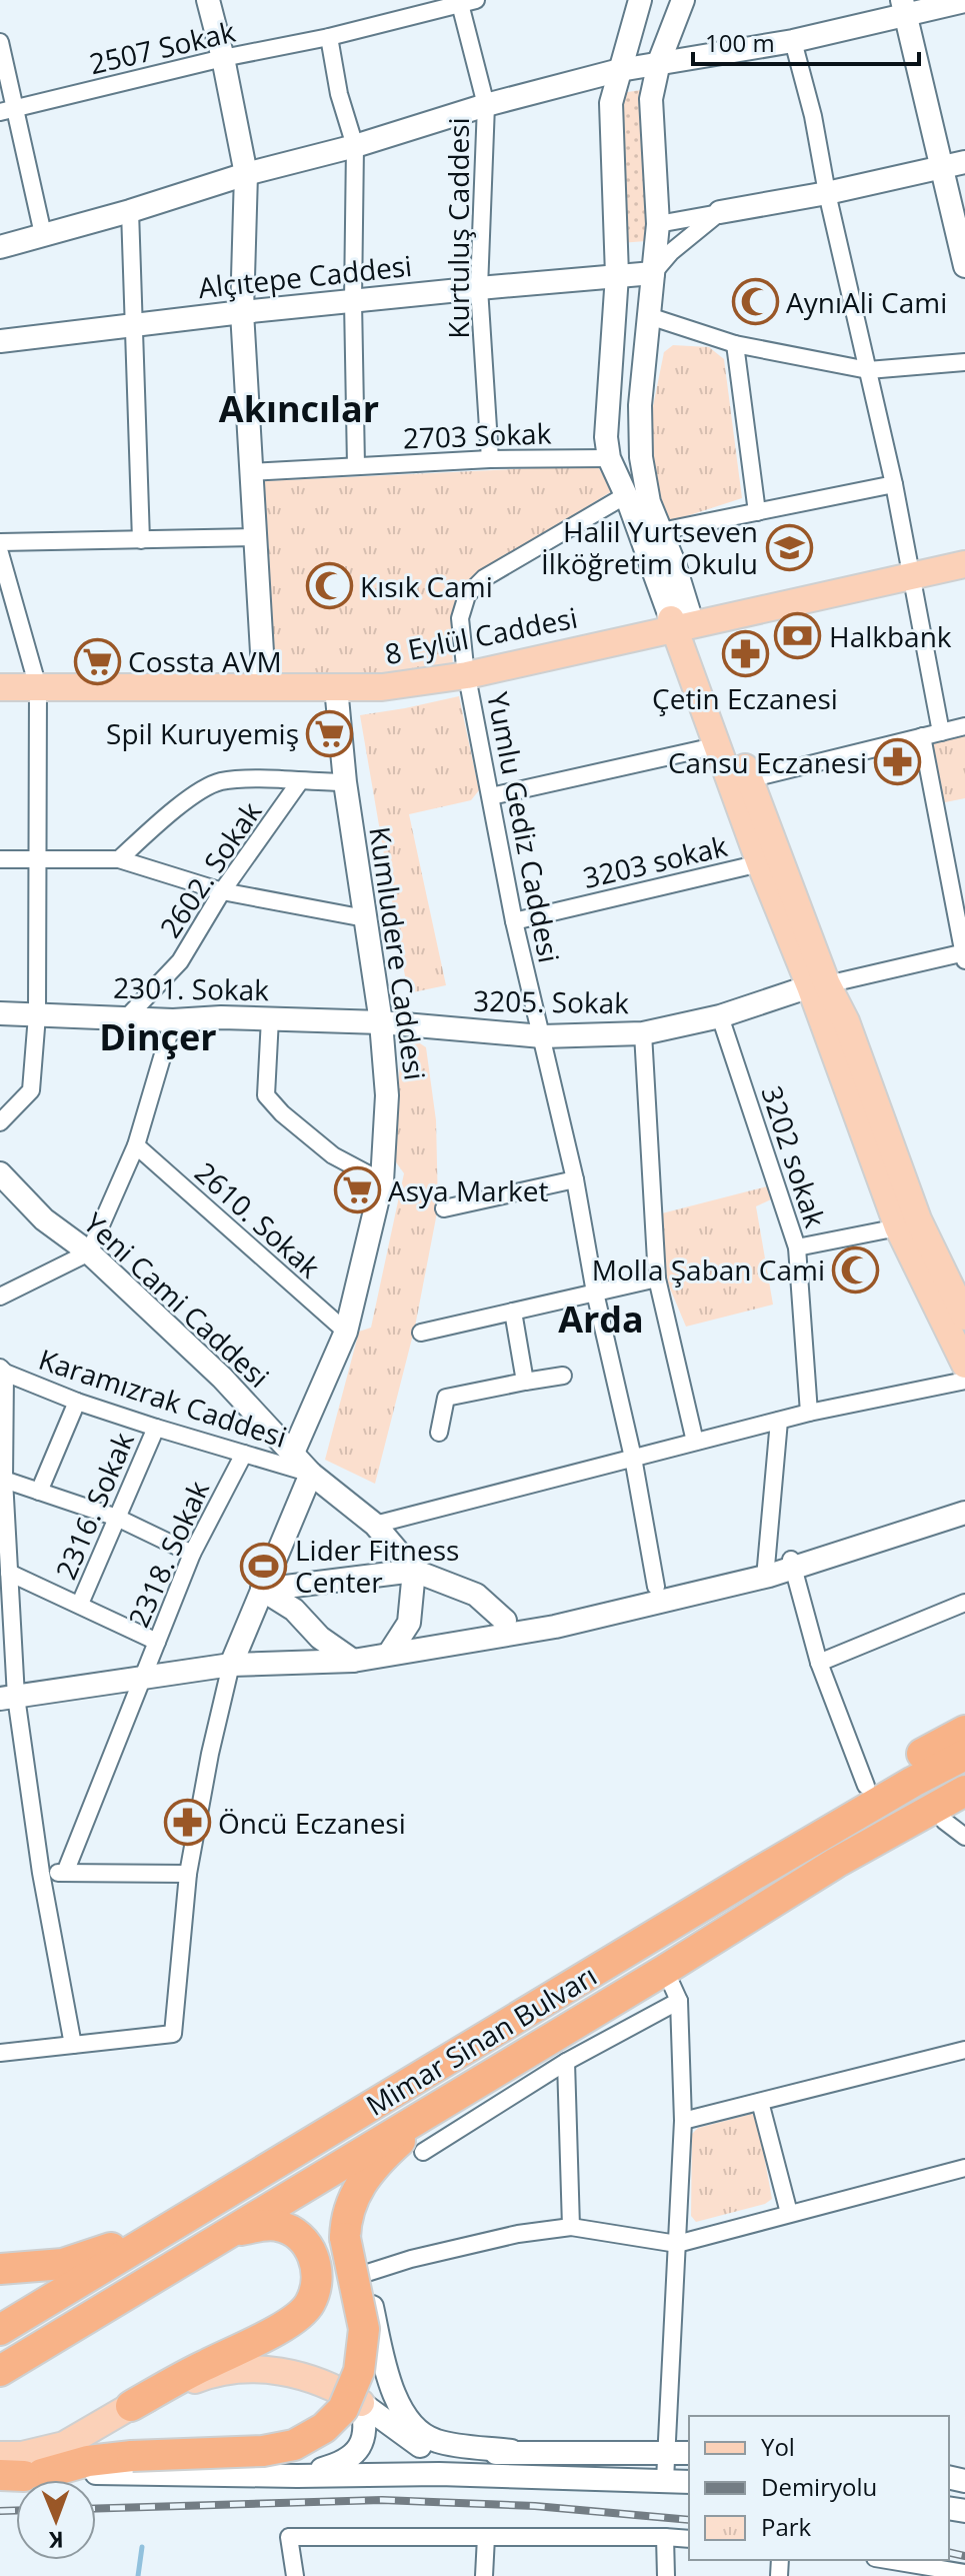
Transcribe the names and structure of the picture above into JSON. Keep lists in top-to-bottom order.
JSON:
{
  "streets": {
    "highway": ["Mimar Sinan Bulvarı"],
    "main road": [
      "Alçıtepe Caddesi",
      "8 Eylül Caddesi",
      "Kumludere Caddesi",
      "2301. Sokak",
      "3205. Sokak",
      "Yeni Cami Caddesi"
    ],
    "street": [
      "2507 Sokak",
      "Kurtuluş Caddesi",
      "2703 Sokak",
      "Yumlu Gediz Caddesi",
      "3203 sokak",
      "2602. Sokak",
      "3202 sokak",
      "2610. Sokak",
      "Karamızrak Caddesi",
      "2316. Sokak",
      "2318. Sokak"
    ]
  },
  "crossings": [
    ["2507 Sokak", "Kurtuluş Caddesi"],
    ["Kurtuluş Caddesi", "Alçıtepe Caddesi"],
    ["Kurtuluş Caddesi", "2703 Sokak"],
    ["8 Eylül Caddesi", "Yumlu Gediz Caddesi"],
    ["8 Eylül Caddesi", "Kumludere Caddesi"],
    ["Yumlu Gediz Caddesi", "3203 sokak"],
    ["Yumlu Gediz Caddesi", "3205. Sokak"],
    ["2602. Sokak", "2301. Sokak"],
    ["Kumludere Caddesi", "2301. Sokak"],
    ["Kumludere Caddesi", "3205. Sokak"],
    ["Kumludere Caddesi", "2610. Sokak"],
    ["Kumludere Caddesi", "Yeni Cami Caddesi"],
    ["2301. Sokak", "3205. Sokak"],
    ["3205. Sokak", "3202 sokak"],
    ["Yeni Cami Caddesi", "Karamızrak Caddesi"],
    ["Karamızrak Caddesi", "2316. Sokak"],
    ["Karamızrak Caddesi", "2318. Sokak"]
  ],
  "districts": ["Akıncılar", "Dinçer", "Arda"],
  "places": {
    "mosque": ["AynıAli Cami", "Kısık Cami", "Molla Şaban Cami"],
    "school or university": ["Halil Yurtseven İlköğretim Okulu"],
    "bank": ["Halkbank"],
    "pharmacy": ["Çetin Eczanesi", "Cansu Eczanesi", "Öncü Eczanesi"],
    "supermarket": ["Cossta AVM", "Spil Kuruyemiş", "Asya Market"],
    "sports": ["Lider Fitness Center"]
  },
  "legend": ["Yol", "Demiryolu", "Park"],
  "scale_bar": "100 m",
  "north": "bottom"
}
